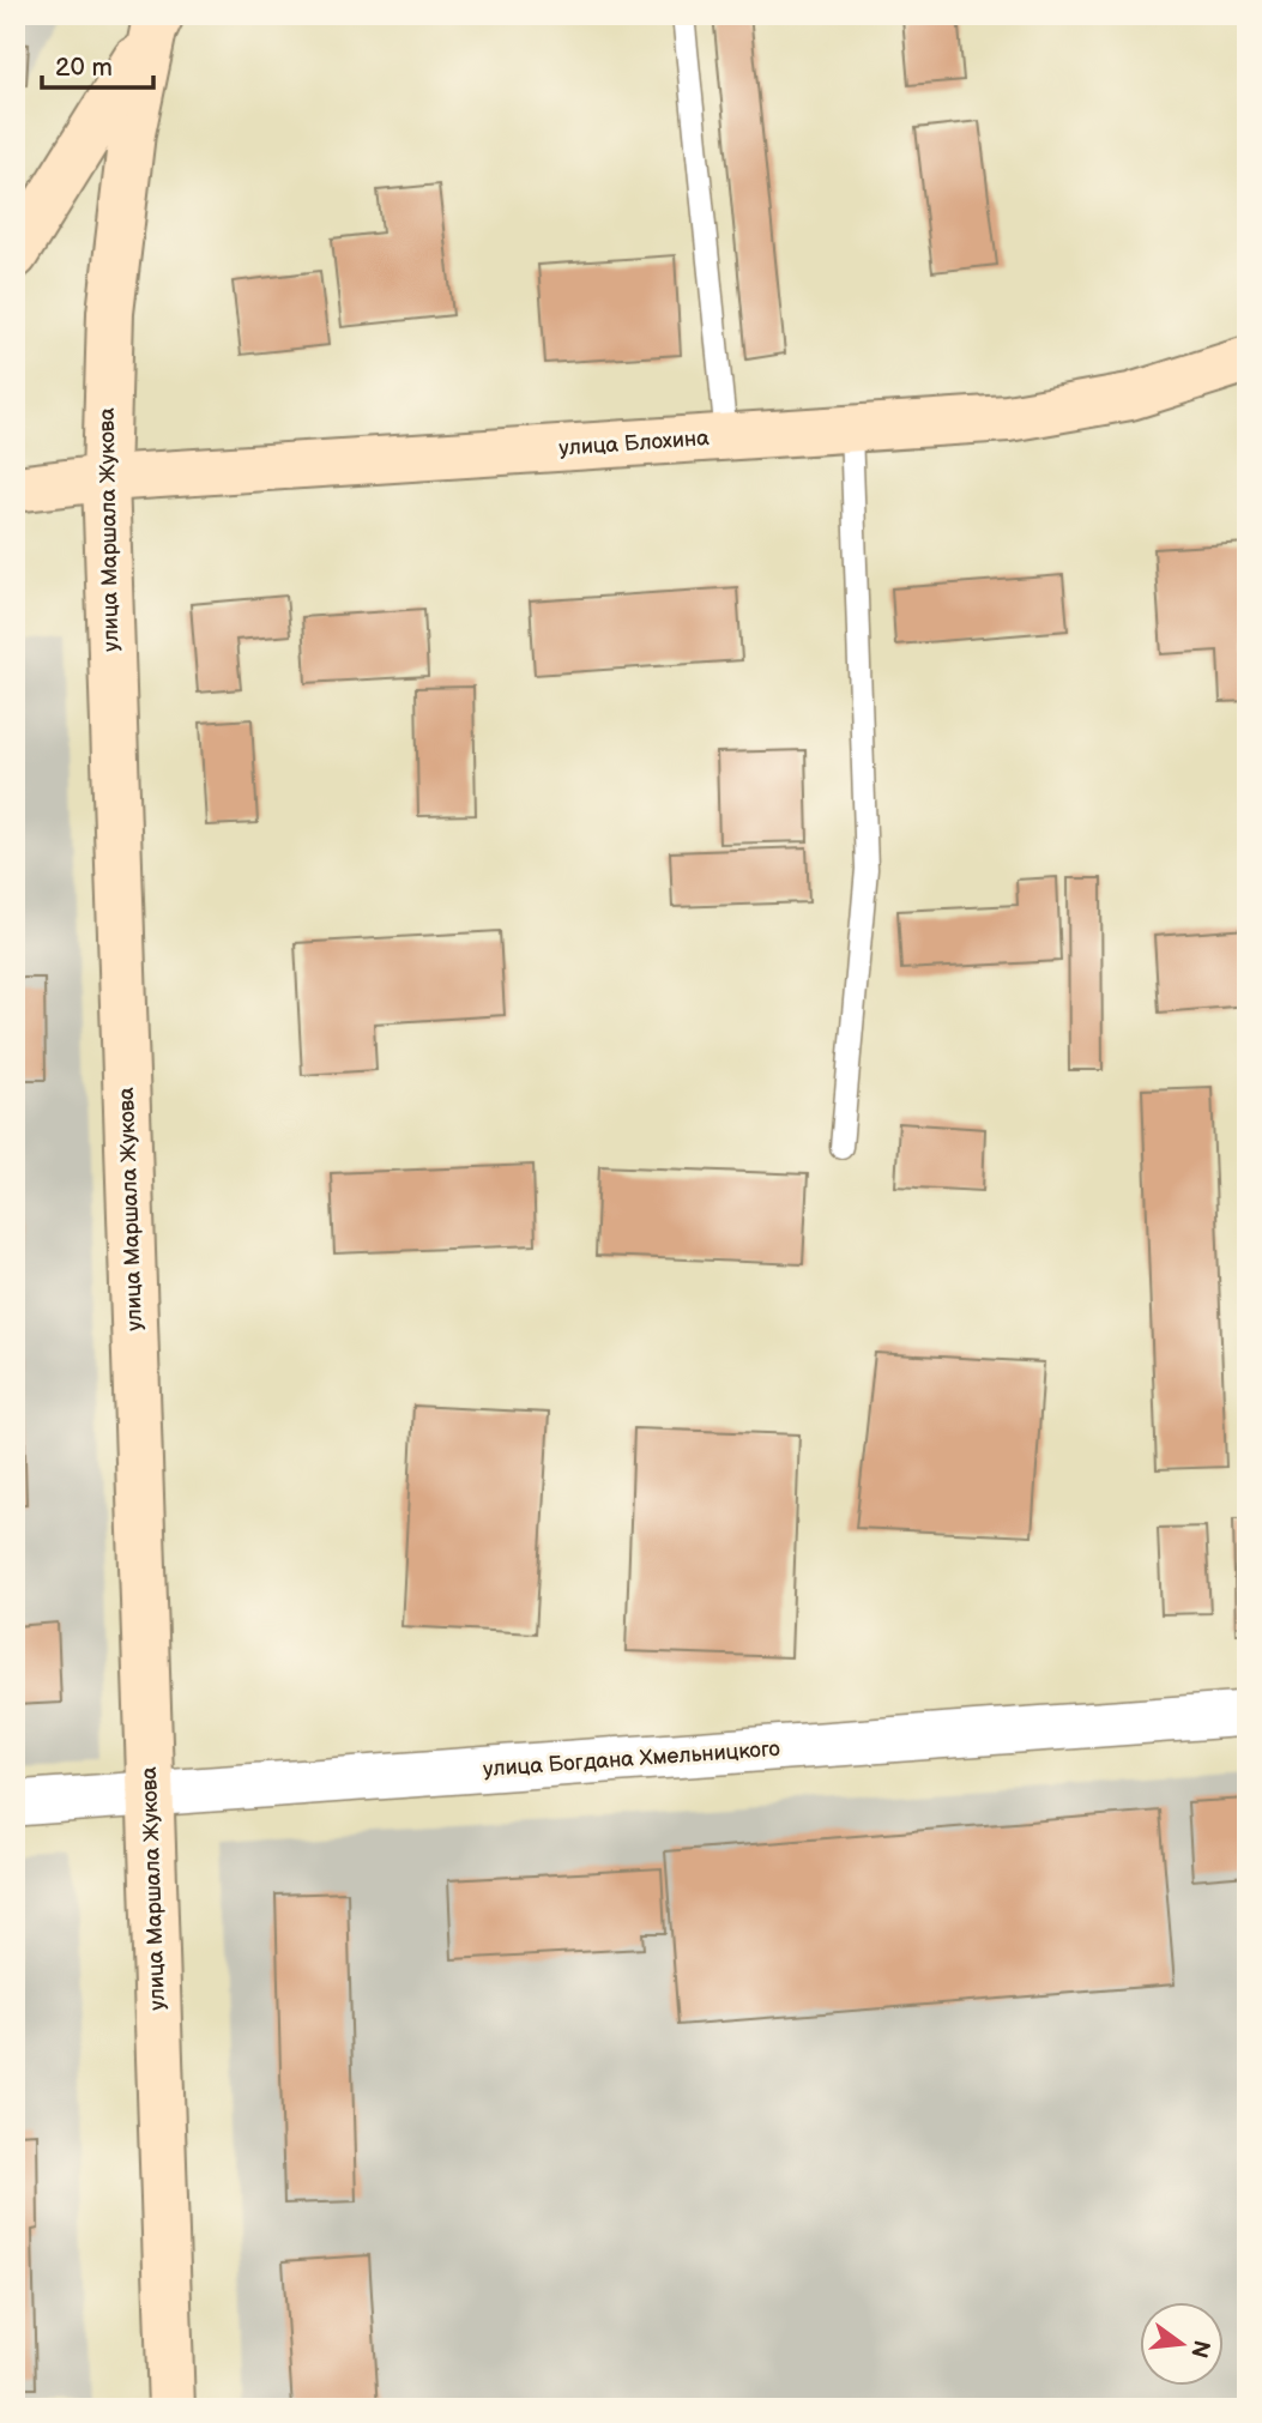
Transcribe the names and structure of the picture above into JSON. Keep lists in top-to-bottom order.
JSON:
{
  "streets": {
    "main road": ["улица Блохина", "улица Маршала Жукова"],
    "street": ["улица Богдана Хмельницкого"]
  },
  "crossings": [
    ["улица Блохина", "улица Маршала Жукова"],
    ["улица Маршала Жукова", "улица Богдана Хмельницкого"]
  ],
  "scale_bar": "20 m",
  "north": "right"
}
